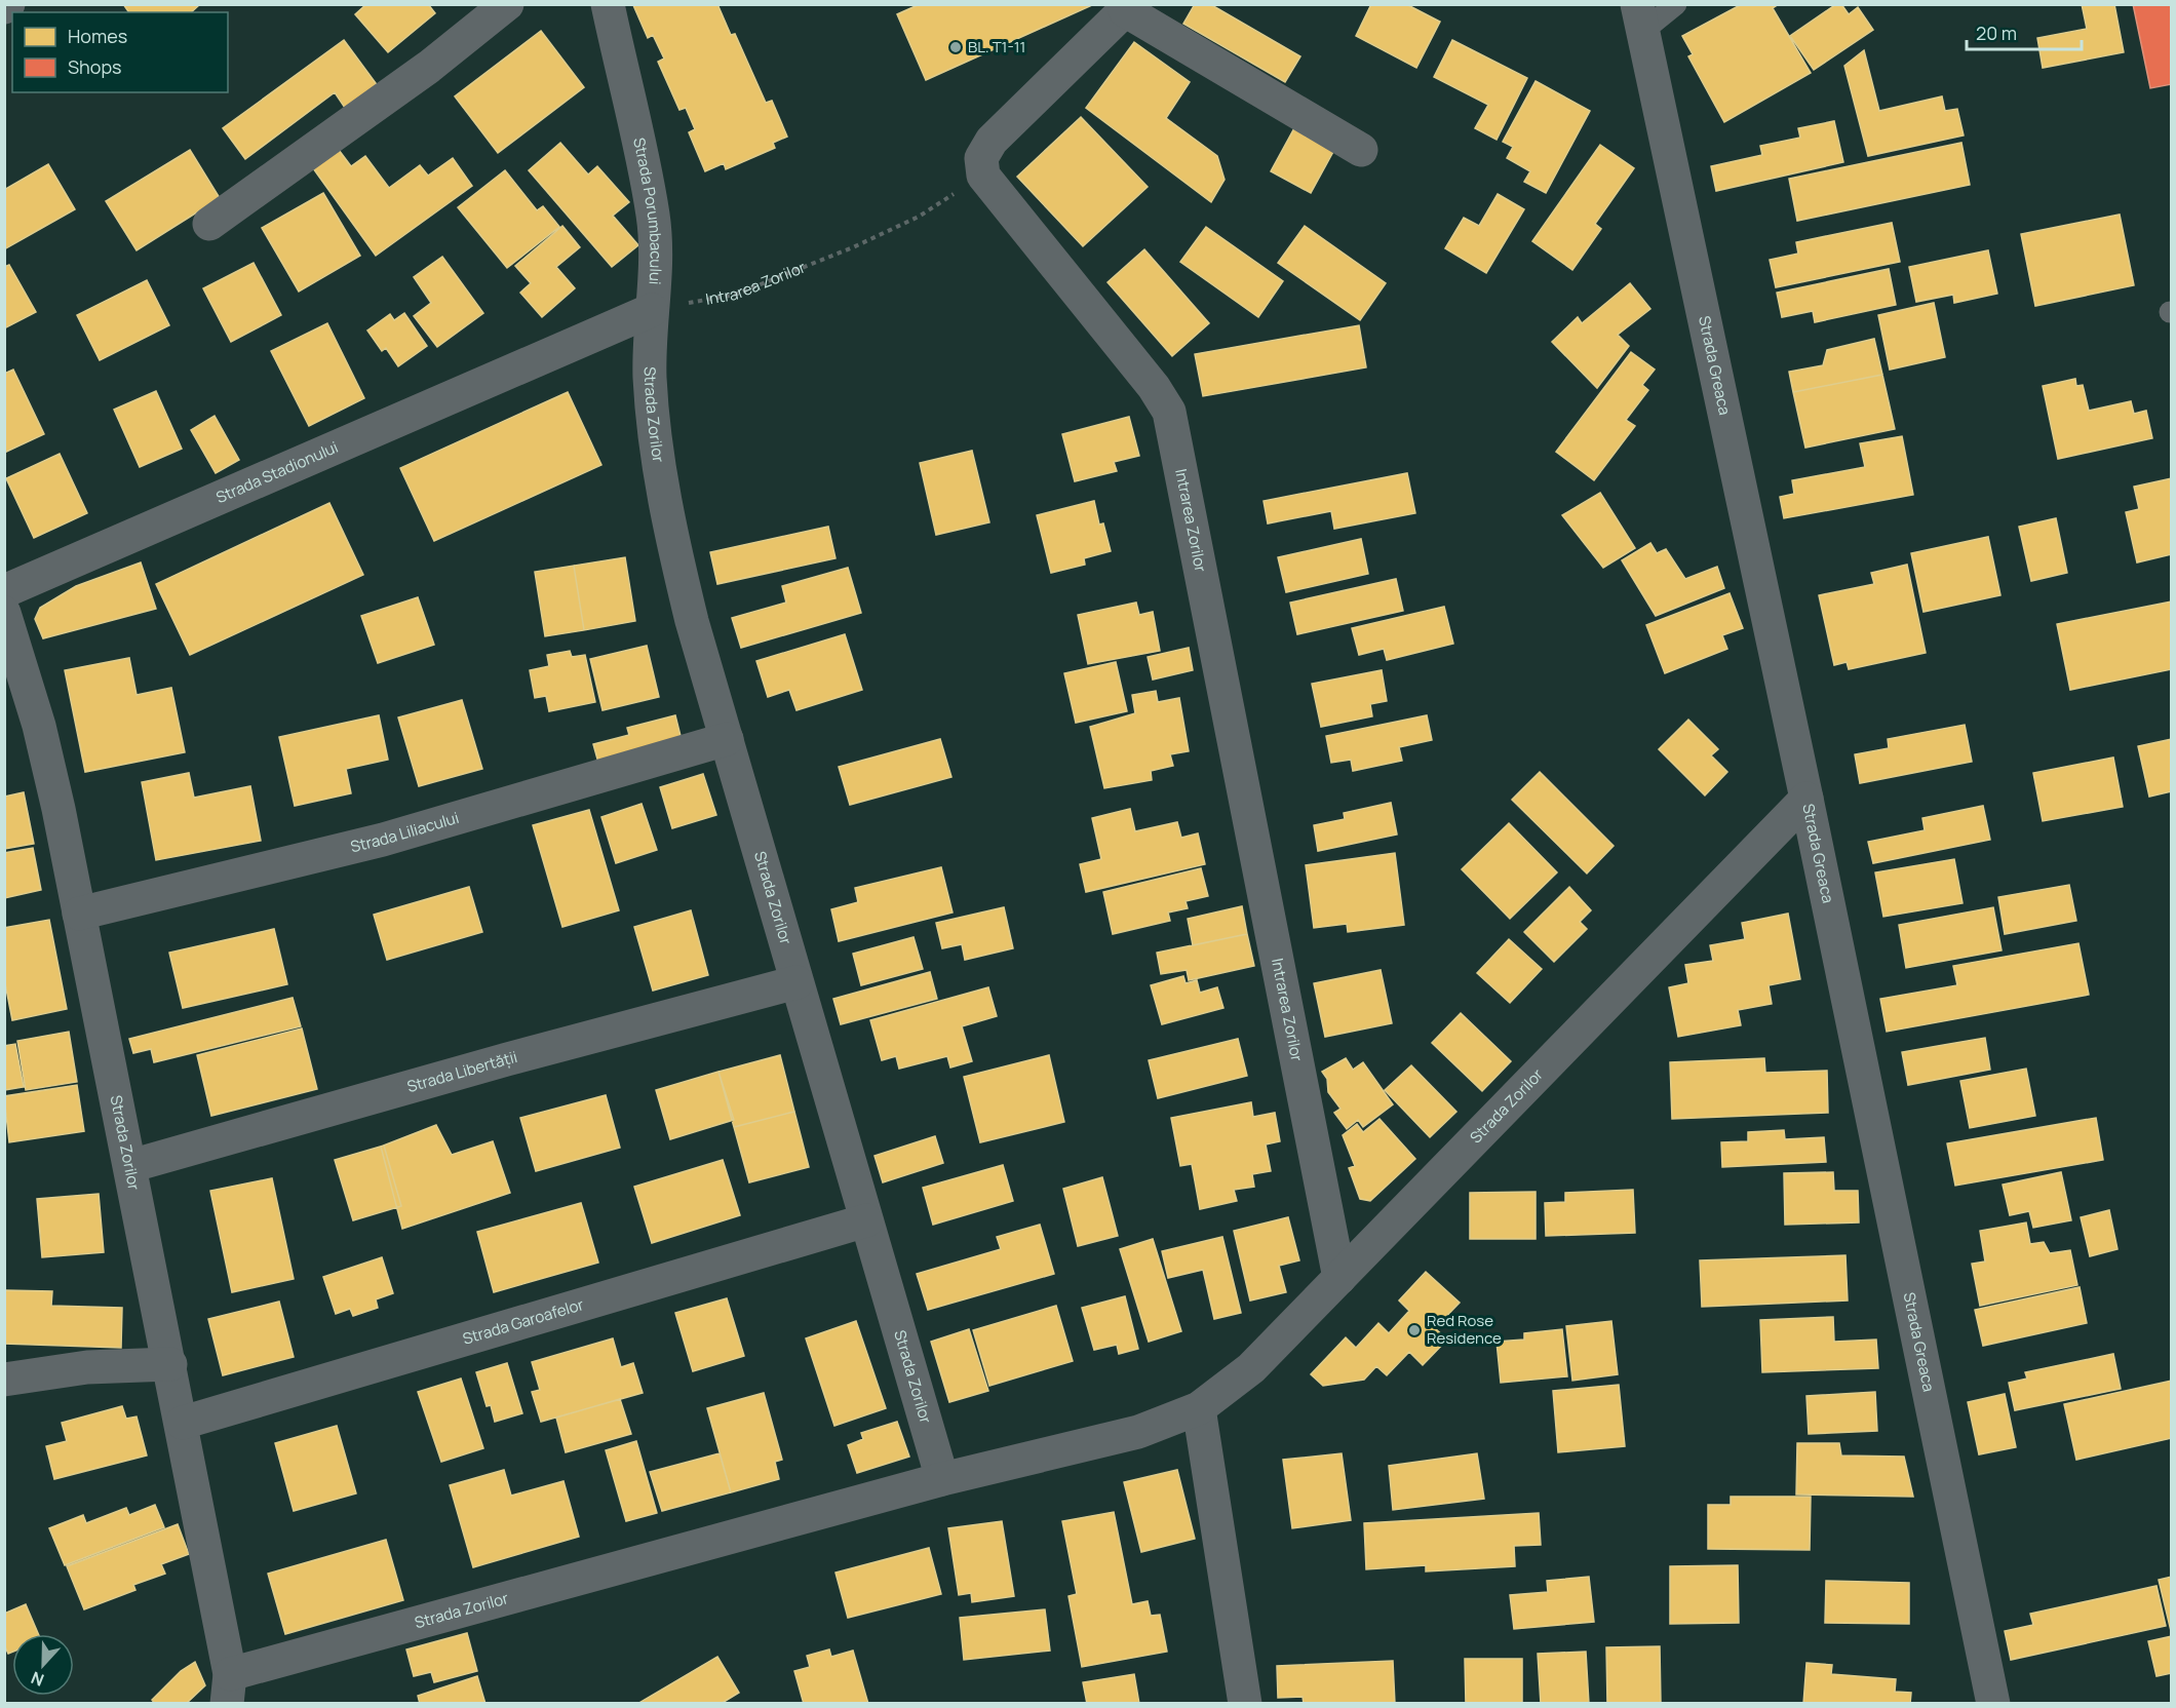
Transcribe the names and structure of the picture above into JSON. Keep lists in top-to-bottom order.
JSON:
{
  "streets": {
    "street": [
      "Strada Porumbacului",
      "Intrarea Zorilor",
      "Strada Greaca",
      "Strada Zorilor",
      "Strada Stadionului",
      "Strada Liliacului",
      "Strada Libertății",
      "Strada Garoafelor"
    ]
  },
  "crossings": [
    ["Strada Porumbacului", "Intrarea Zorilor"],
    ["Strada Porumbacului", "Strada Zorilor"],
    ["Strada Porumbacului", "Strada Stadionului"],
    ["Intrarea Zorilor", "Strada Zorilor"],
    ["Intrarea Zorilor", "Strada Stadionului"],
    ["Strada Greaca", "Strada Zorilor"],
    ["Strada Zorilor", "Strada Stadionului"],
    ["Strada Zorilor", "Strada Liliacului"],
    ["Strada Zorilor", "Strada Libertății"],
    ["Strada Zorilor", "Strada Garoafelor"]
  ],
  "places": ["BL. T1-11", "Red Rose Residence"],
  "legend": ["Homes", "Shops"],
  "scale_bar": "20 m",
  "north": "bottom"
}
